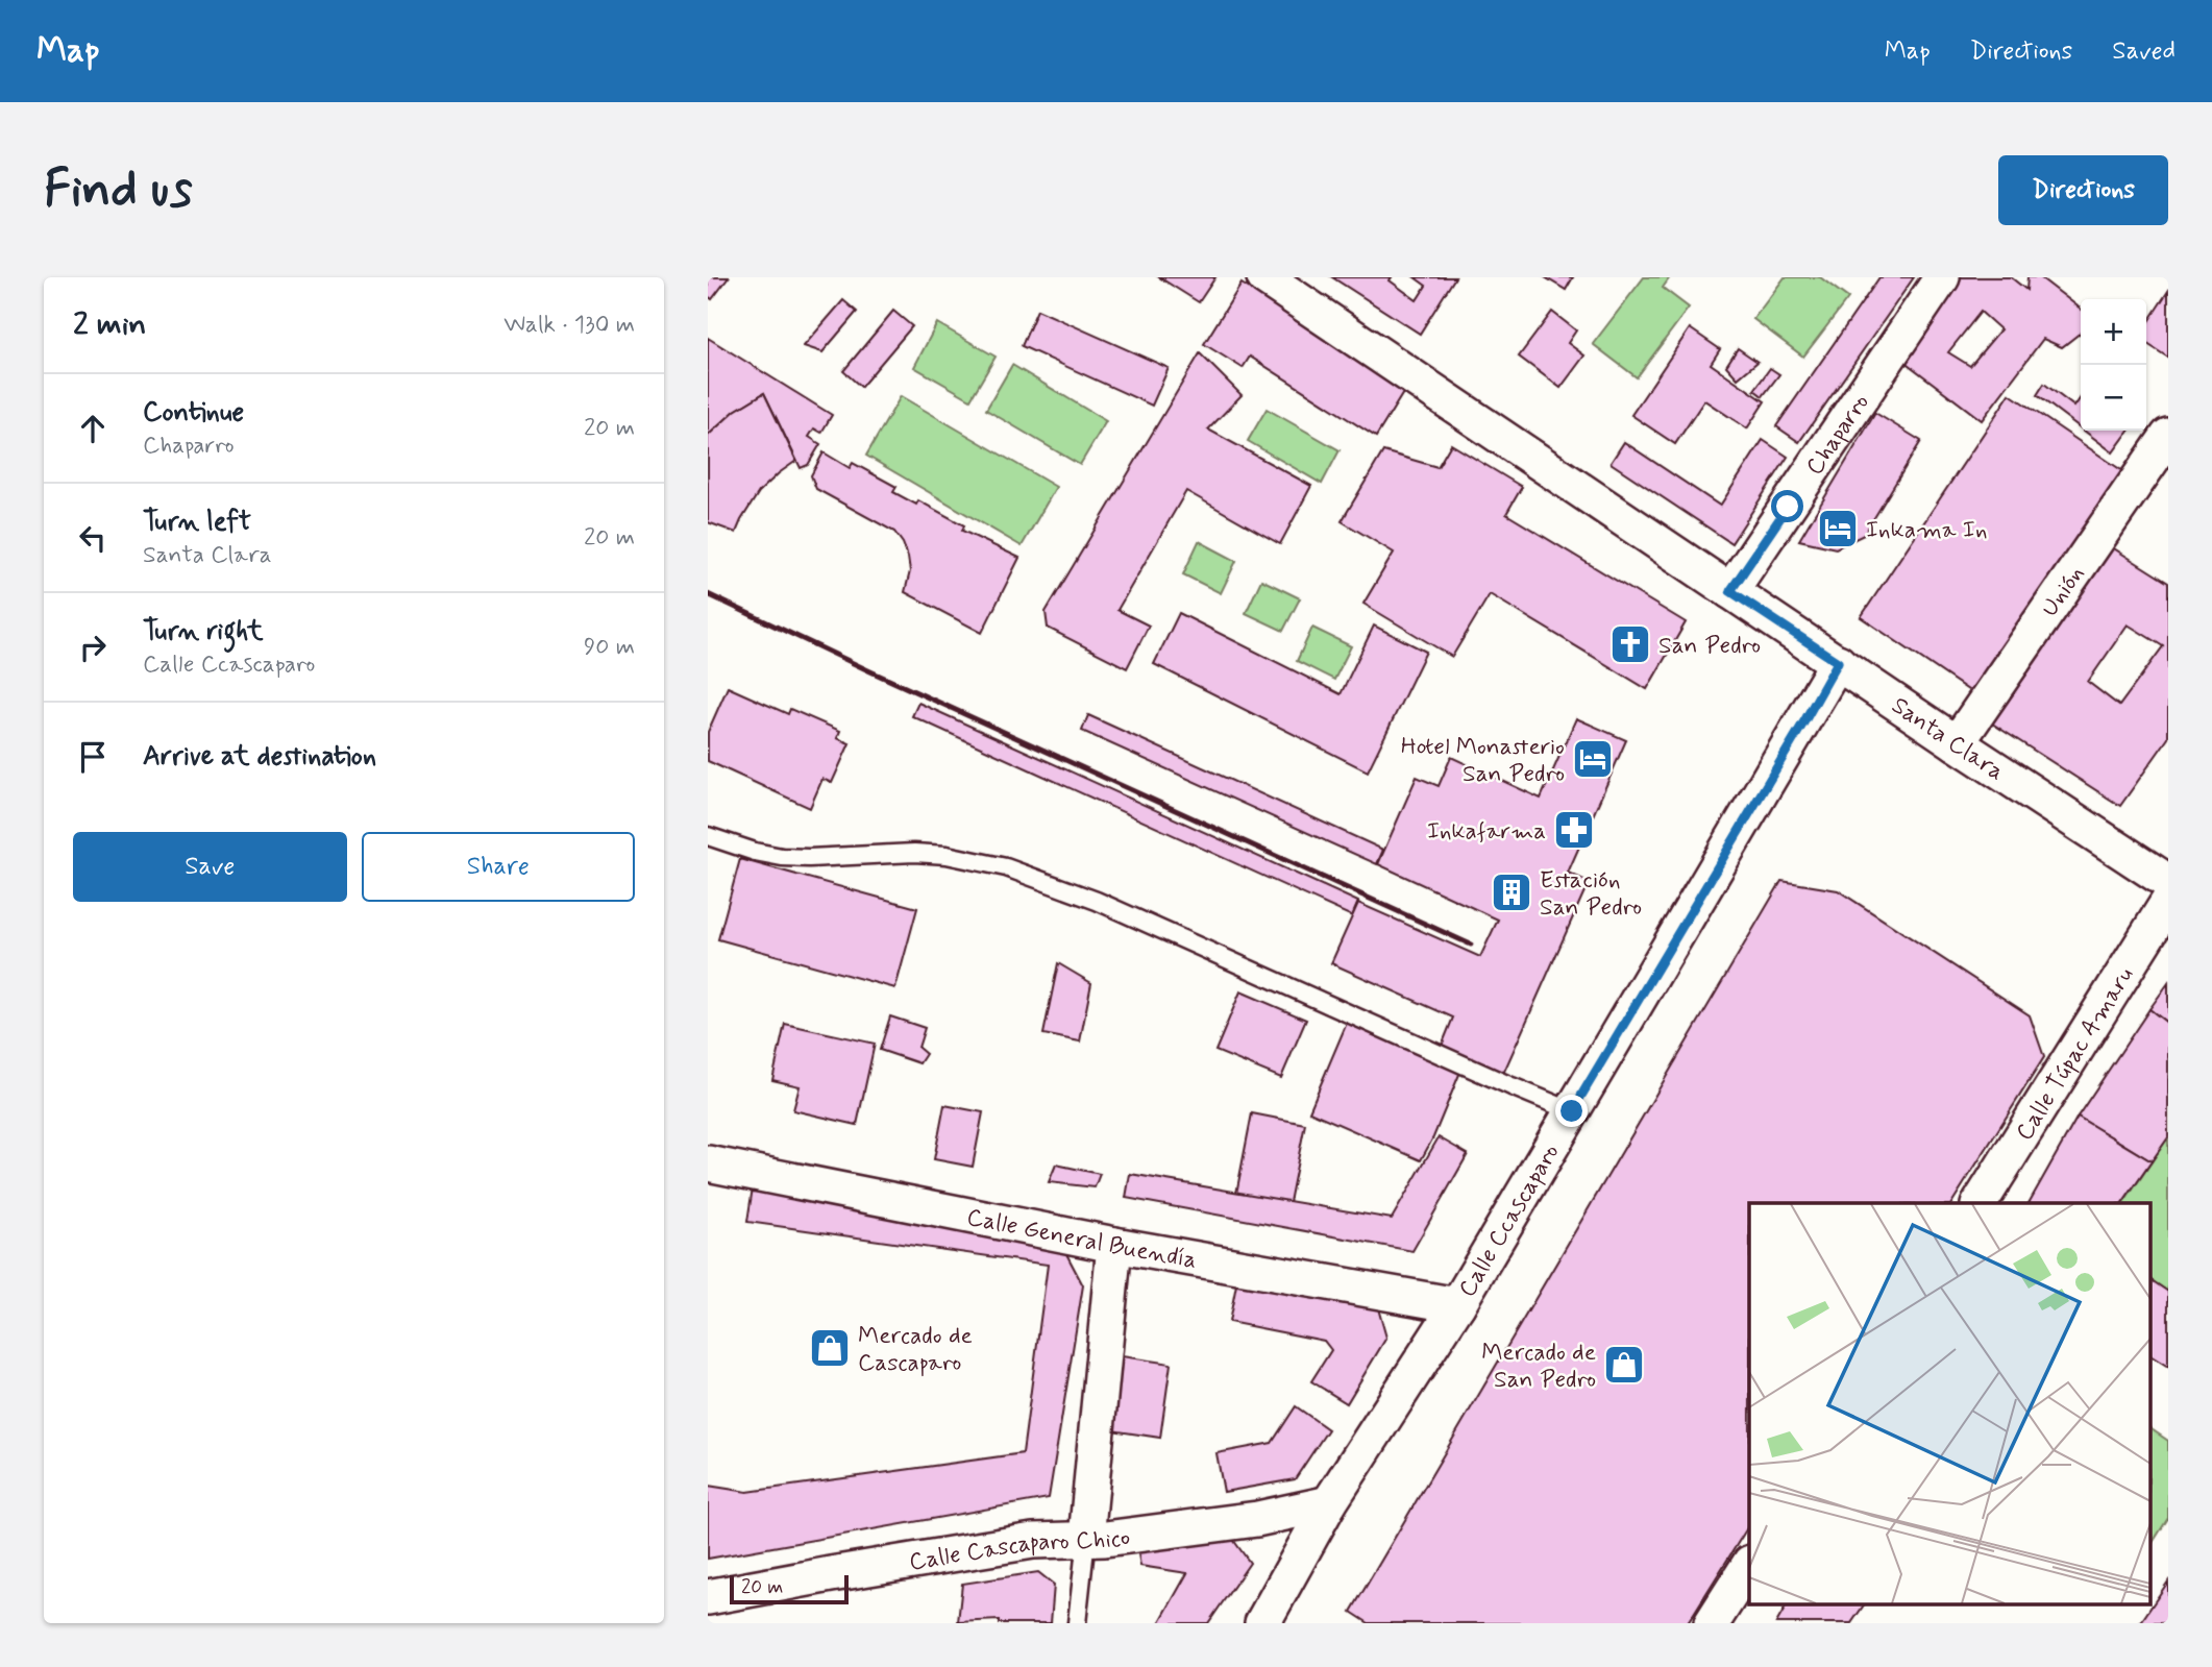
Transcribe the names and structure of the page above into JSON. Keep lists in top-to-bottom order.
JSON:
{
  "streets": {
    "street": [
      "Chaparro",
      "Unión",
      "Santa Clara",
      "Calle Túpac Amaru",
      "Calle Ccascaparo",
      "Calle General Buendía",
      "Calle Cascaparo Chico"
    ]
  },
  "crossings": [
    ["Chaparro", "Santa Clara"],
    ["Unión", "Santa Clara"],
    ["Santa Clara", "Calle Ccascaparo"],
    ["Calle Ccascaparo", "Calle General Buendía"],
    ["Calle Ccascaparo", "Calle Cascaparo Chico"]
  ],
  "places": {
    "hotel": ["Inkama In", "Hotel Monasterio San Pedro"],
    "church": ["San Pedro"],
    "pharmacy": ["Inkafarma"],
    "building": ["Estación San Pedro"],
    "shop": ["Mercado de Cascaparo", "Mercado de San Pedro"]
  },
  "scale_bar": "20 m",
  "page": {
    "header": "Map",
    "nav": ["Map", "Directions", "Saved"],
    "buttons": [
      "Directions",
      ["Save", "Share"]
    ],
    "title": "Find us",
    "heading": ["2 min", "Walk · 130 m"],
    "map_buttons": ["+", "−"],
    "list": [
      ["Continue", "Chaparro", "20 m"],
      ["Turn left", "Santa Clara", "20 m"],
      ["Turn right", "Calle Ccascaparo", "90 m"],
      "Arrive at destination"
    ],
    "scale": "20 m"
  }
}
